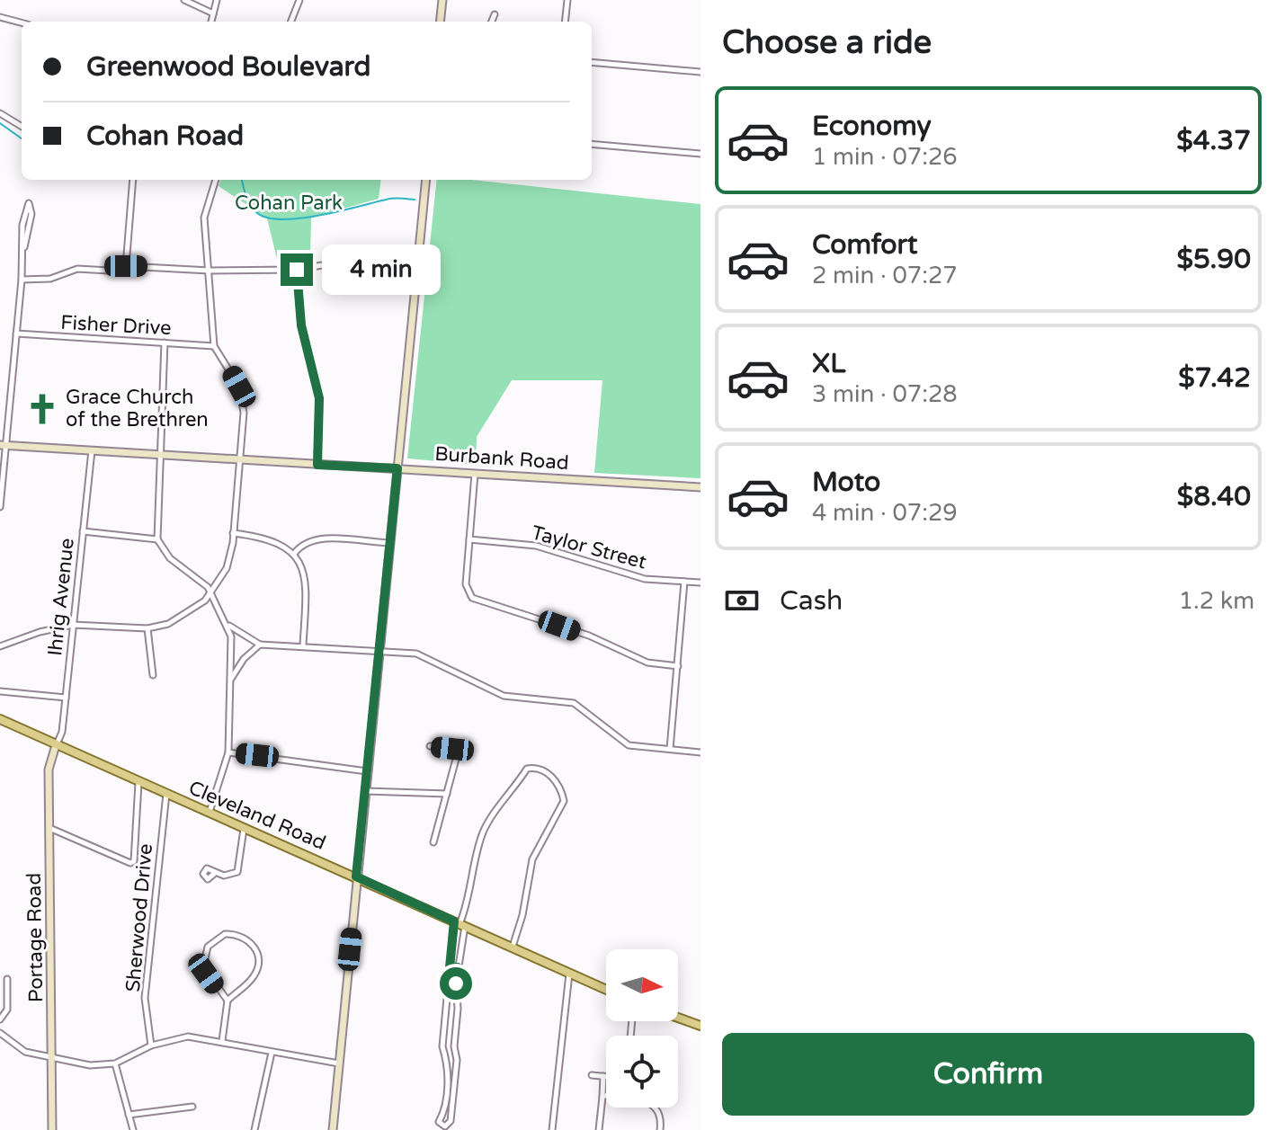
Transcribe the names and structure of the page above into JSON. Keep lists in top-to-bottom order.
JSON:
{
  "streets": {
    "main road": ["Burbank Road", "Cleveland Road", "Portage Road"],
    "street": [
      "Fisher Drive",
      "Taylor Street",
      "Ihrig Avenue",
      "Sherwood Drive"
    ]
  },
  "crossings": [
    ["Burbank Road", "Ihrig Avenue"],
    ["Ihrig Avenue", "Cleveland Road"],
    ["Ihrig Avenue", "Portage Road"],
    ["Cleveland Road", "Sherwood Drive"],
    ["Cleveland Road", "Portage Road"]
  ],
  "parks": ["Cohan Park"],
  "places": {
    "church": ["Grace Church of the Brethren"]
  },
  "north": "right",
  "page": {
    "heading": "Choose a ride",
    "banner": ["Greenwood Boulevard", "Cohan Road"],
    "list": [
      {
        "name": "Economy",
        "note": "1 min · 07:26",
        "value": "$4.37"
      },
      {
        "name": "Comfort",
        "note": "2 min · 07:27",
        "value": "$5.90"
      },
      {
        "name": "XL",
        "note": "3 min · 07:28",
        "value": "$7.42"
      },
      {
        "name": "Moto",
        "note": "4 min · 07:29",
        "value": "$8.40"
      }
    ],
    "bubble": "4 min",
    "pay": ["Cash", "1.2 km"],
    "buttons": "Confirm"
  }
}
